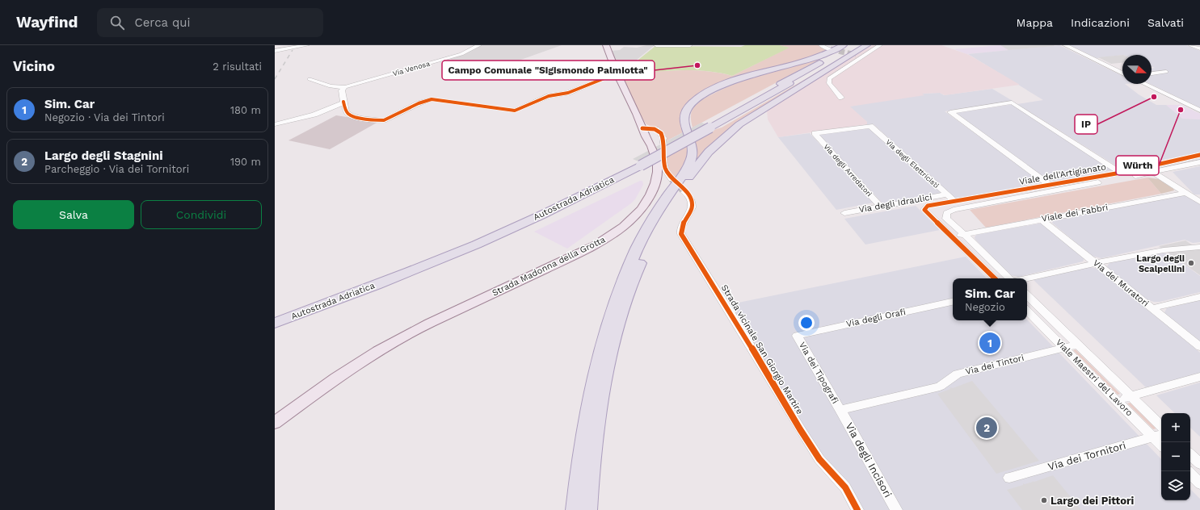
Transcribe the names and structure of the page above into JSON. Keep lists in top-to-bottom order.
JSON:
{
  "streets": {
    "highway": ["Autostrada Adriatica"],
    "main road": ["Strada Madonna della Grotta"],
    "street": [
      "Via Venosa",
      "Via degli Elettricisti",
      "Via degli Arredatori",
      "Viale dell'Artigianato",
      "Via degli Idraulici",
      "Viale dei Fabbri",
      "Via dei Muratori",
      "Via degli Orafi",
      "Strada vicinale San Giorgio Martire",
      "Via dei Tintori",
      "Via dei Tipografi",
      "Viale Maestri del Lavoro",
      "Via dei Tornitori",
      "Via degli Incisori"
    ]
  },
  "crossings": [
    ["Via degli Elettricisti", "Via degli Arredatori"],
    ["Via degli Elettricisti", "Viale dell'Artigianato"],
    ["Via degli Elettricisti", "Via degli Idraulici"],
    ["Via degli Arredatori", "Via degli Idraulici"],
    ["Viale dell'Artigianato", "Viale dei Fabbri"],
    ["Viale dei Fabbri", "Via dei Muratori"],
    ["Via degli Orafi", "Via dei Tipografi"],
    ["Via dei Tintori", "Via dei Tipografi"],
    ["Via dei Tintori", "Viale Maestri del Lavoro"],
    ["Via dei Tintori", "Via degli Incisori"],
    ["Via dei Tipografi", "Via degli Incisori"],
    ["Viale Maestri del Lavoro", "Via dei Tornitori"]
  ],
  "places": [
    "Campo Comunale \"Sigismondo Palmiotta\"",
    "IP",
    "Würth",
    "Largo degli Scalpellini",
    "Largo dei Pittori"
  ],
  "north": "right",
  "page": {
    "header": "Wayfind",
    "search": "Cerca qui",
    "nav": ["Mappa", "Indicazioni", "Salvati"],
    "heading": ["Vicino", "2 risultati"],
    "list": [
      {
        "mark": "1",
        "name": "Sim. Car",
        "note": "Negozio · Via dei Tintori",
        "value": "180 m"
      },
      {
        "mark": "2",
        "name": "Largo degli Stagnini",
        "note": "Parcheggio · Via dei Tornitori",
        "value": "190 m"
      }
    ],
    "buttons": ["Salva", "Condividi"],
    "popup": ["Sim. Car", "Negozio"],
    "pins": ["1", "2"],
    "map_buttons": ["+", "−"]
  }
}
